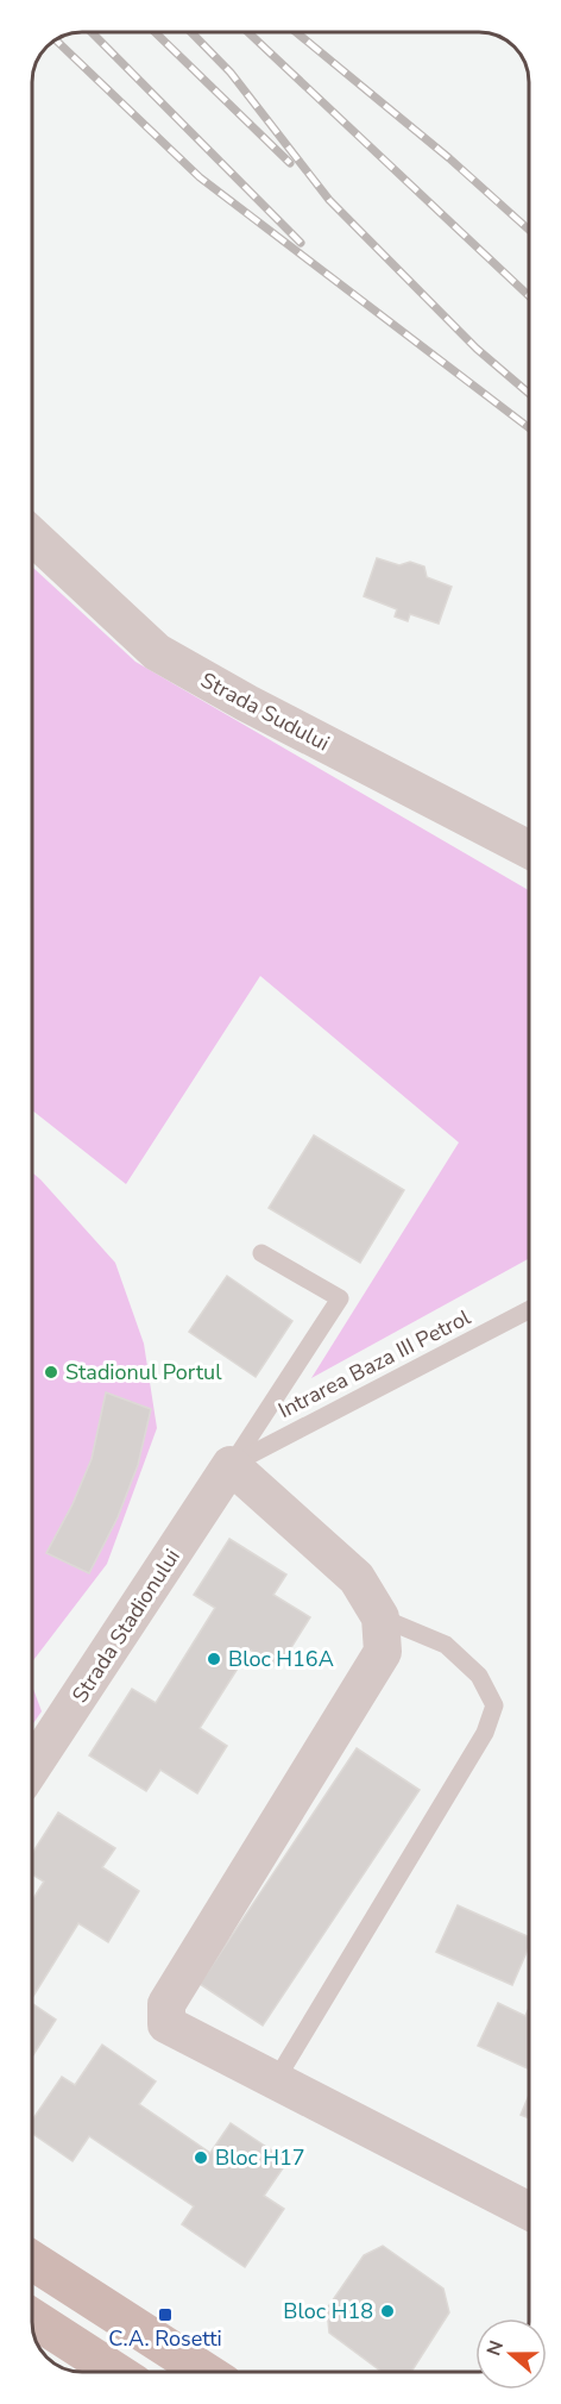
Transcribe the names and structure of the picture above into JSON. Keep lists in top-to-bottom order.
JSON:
{
  "streets": {
    "street": ["Strada Sudului", "Strada Stadionului"],
    "lane": ["Intrarea Baza III Petrol"]
  },
  "crossings": [
    ["Intrarea Baza III Petrol", "Strada Stadionului"]
  ],
  "places": {
    "other": [
      "Stadionul Portul",
      "Bloc H16A",
      "Bloc H17",
      "Bloc H18"
    ],
    "transit": ["C.A. Rosetti"]
  },
  "north": "left"
}
